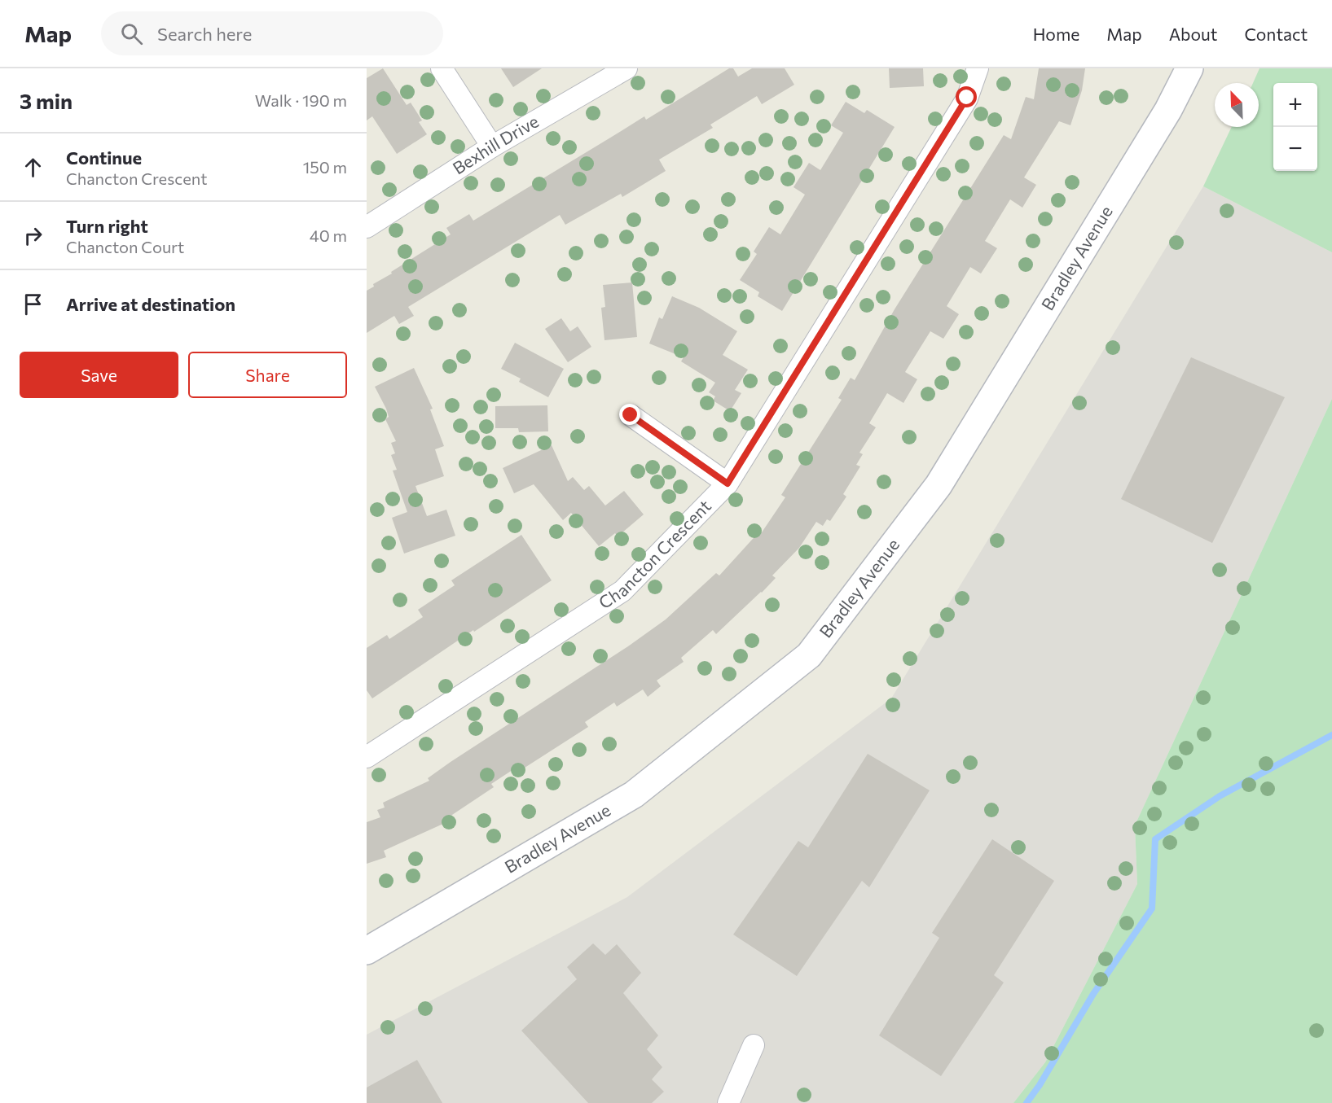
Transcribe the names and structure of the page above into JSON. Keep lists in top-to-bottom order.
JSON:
{
  "streets": {
    "main road": ["Bradley Avenue"],
    "street": ["Bexhill Drive", "Chancton Crescent"]
  },
  "north": "top left",
  "page": {
    "header": "Map",
    "search": "Search here",
    "nav": [
      "Home",
      "Map",
      "About",
      "Contact"
    ],
    "heading": ["3 min", "Walk · 190 m"],
    "map_buttons": ["+", "−"],
    "list": [
      ["Continue", "Chancton Crescent", "150 m"],
      ["Turn right", "Chancton Court", "40 m"],
      "Arrive at destination"
    ],
    "buttons": ["Save", "Share"]
  }
}
